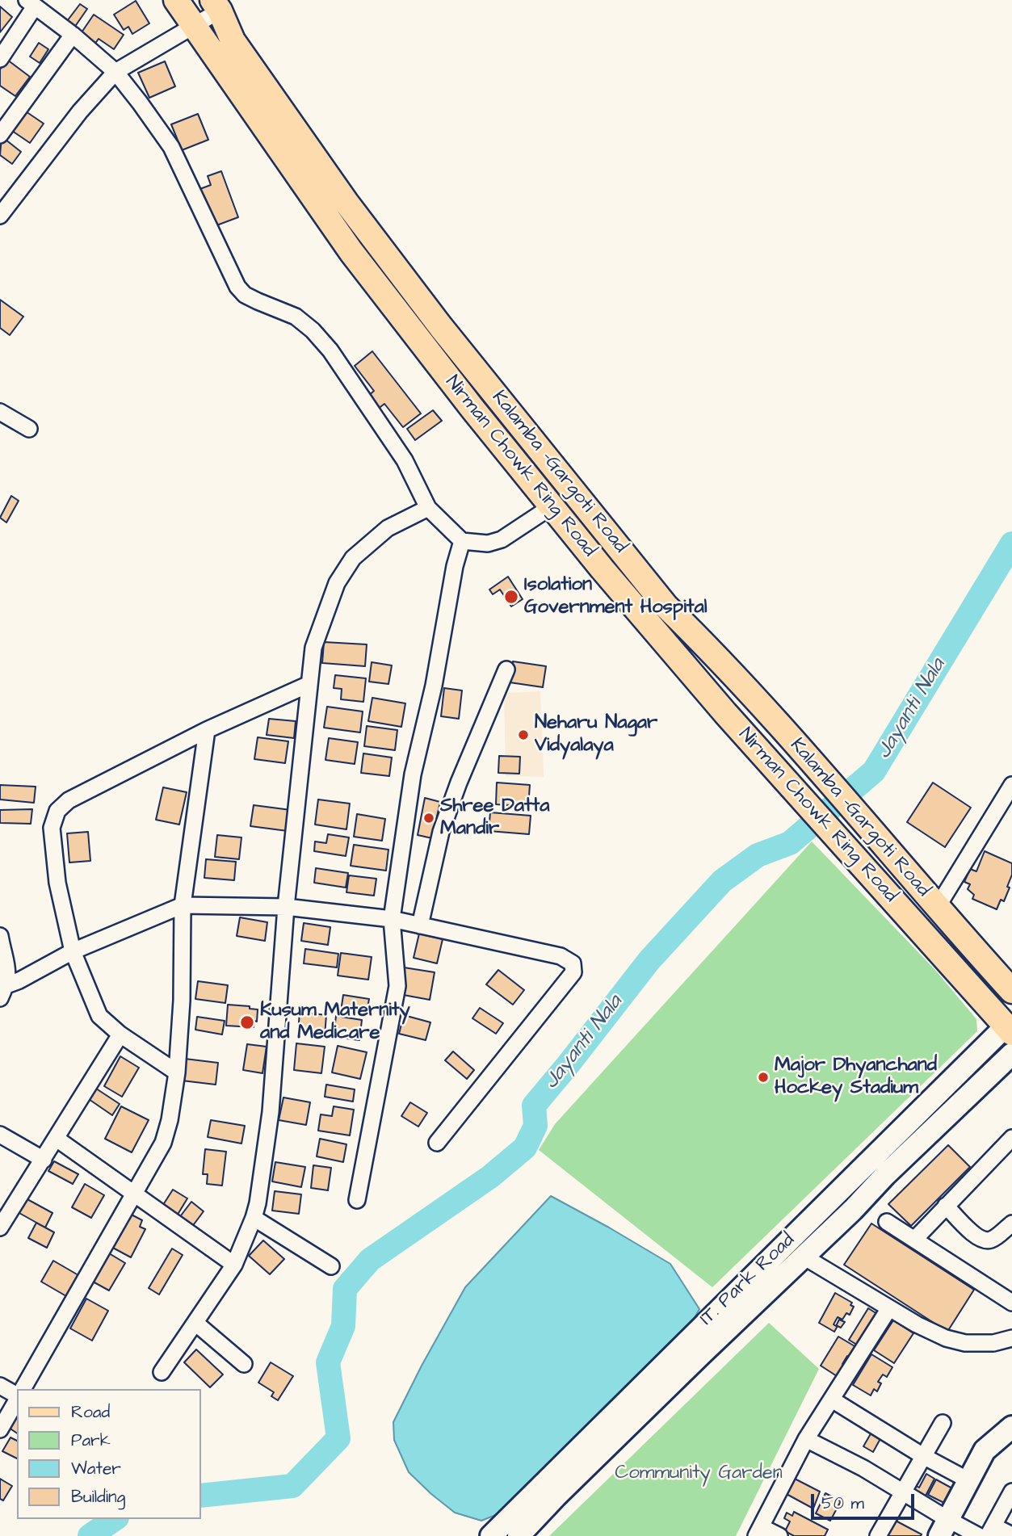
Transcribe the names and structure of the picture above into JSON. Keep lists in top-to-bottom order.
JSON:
{
  "streets": {
    "main road": ["Nirman Chowk Ring Road", "Kalamba -Gargoti Road", "IT. Park Road"]
  },
  "crossings": [
    ["Nirman Chowk Ring Road", "IT. Park Road"]
  ],
  "water": ["Jayanti Nala"],
  "parks": ["Community Garden"],
  "places": [
    "Isolation Government Hospital",
    "Neharu Nagar Vidyalaya",
    "Shree Datta Mandir",
    "Kusum Maternity and Medicare",
    "Major Dhyanchand Hockey Stadium"
  ],
  "legend": [
    "Road",
    "Park",
    "Water",
    "Building"
  ],
  "scale_bar": "50 m"
}
